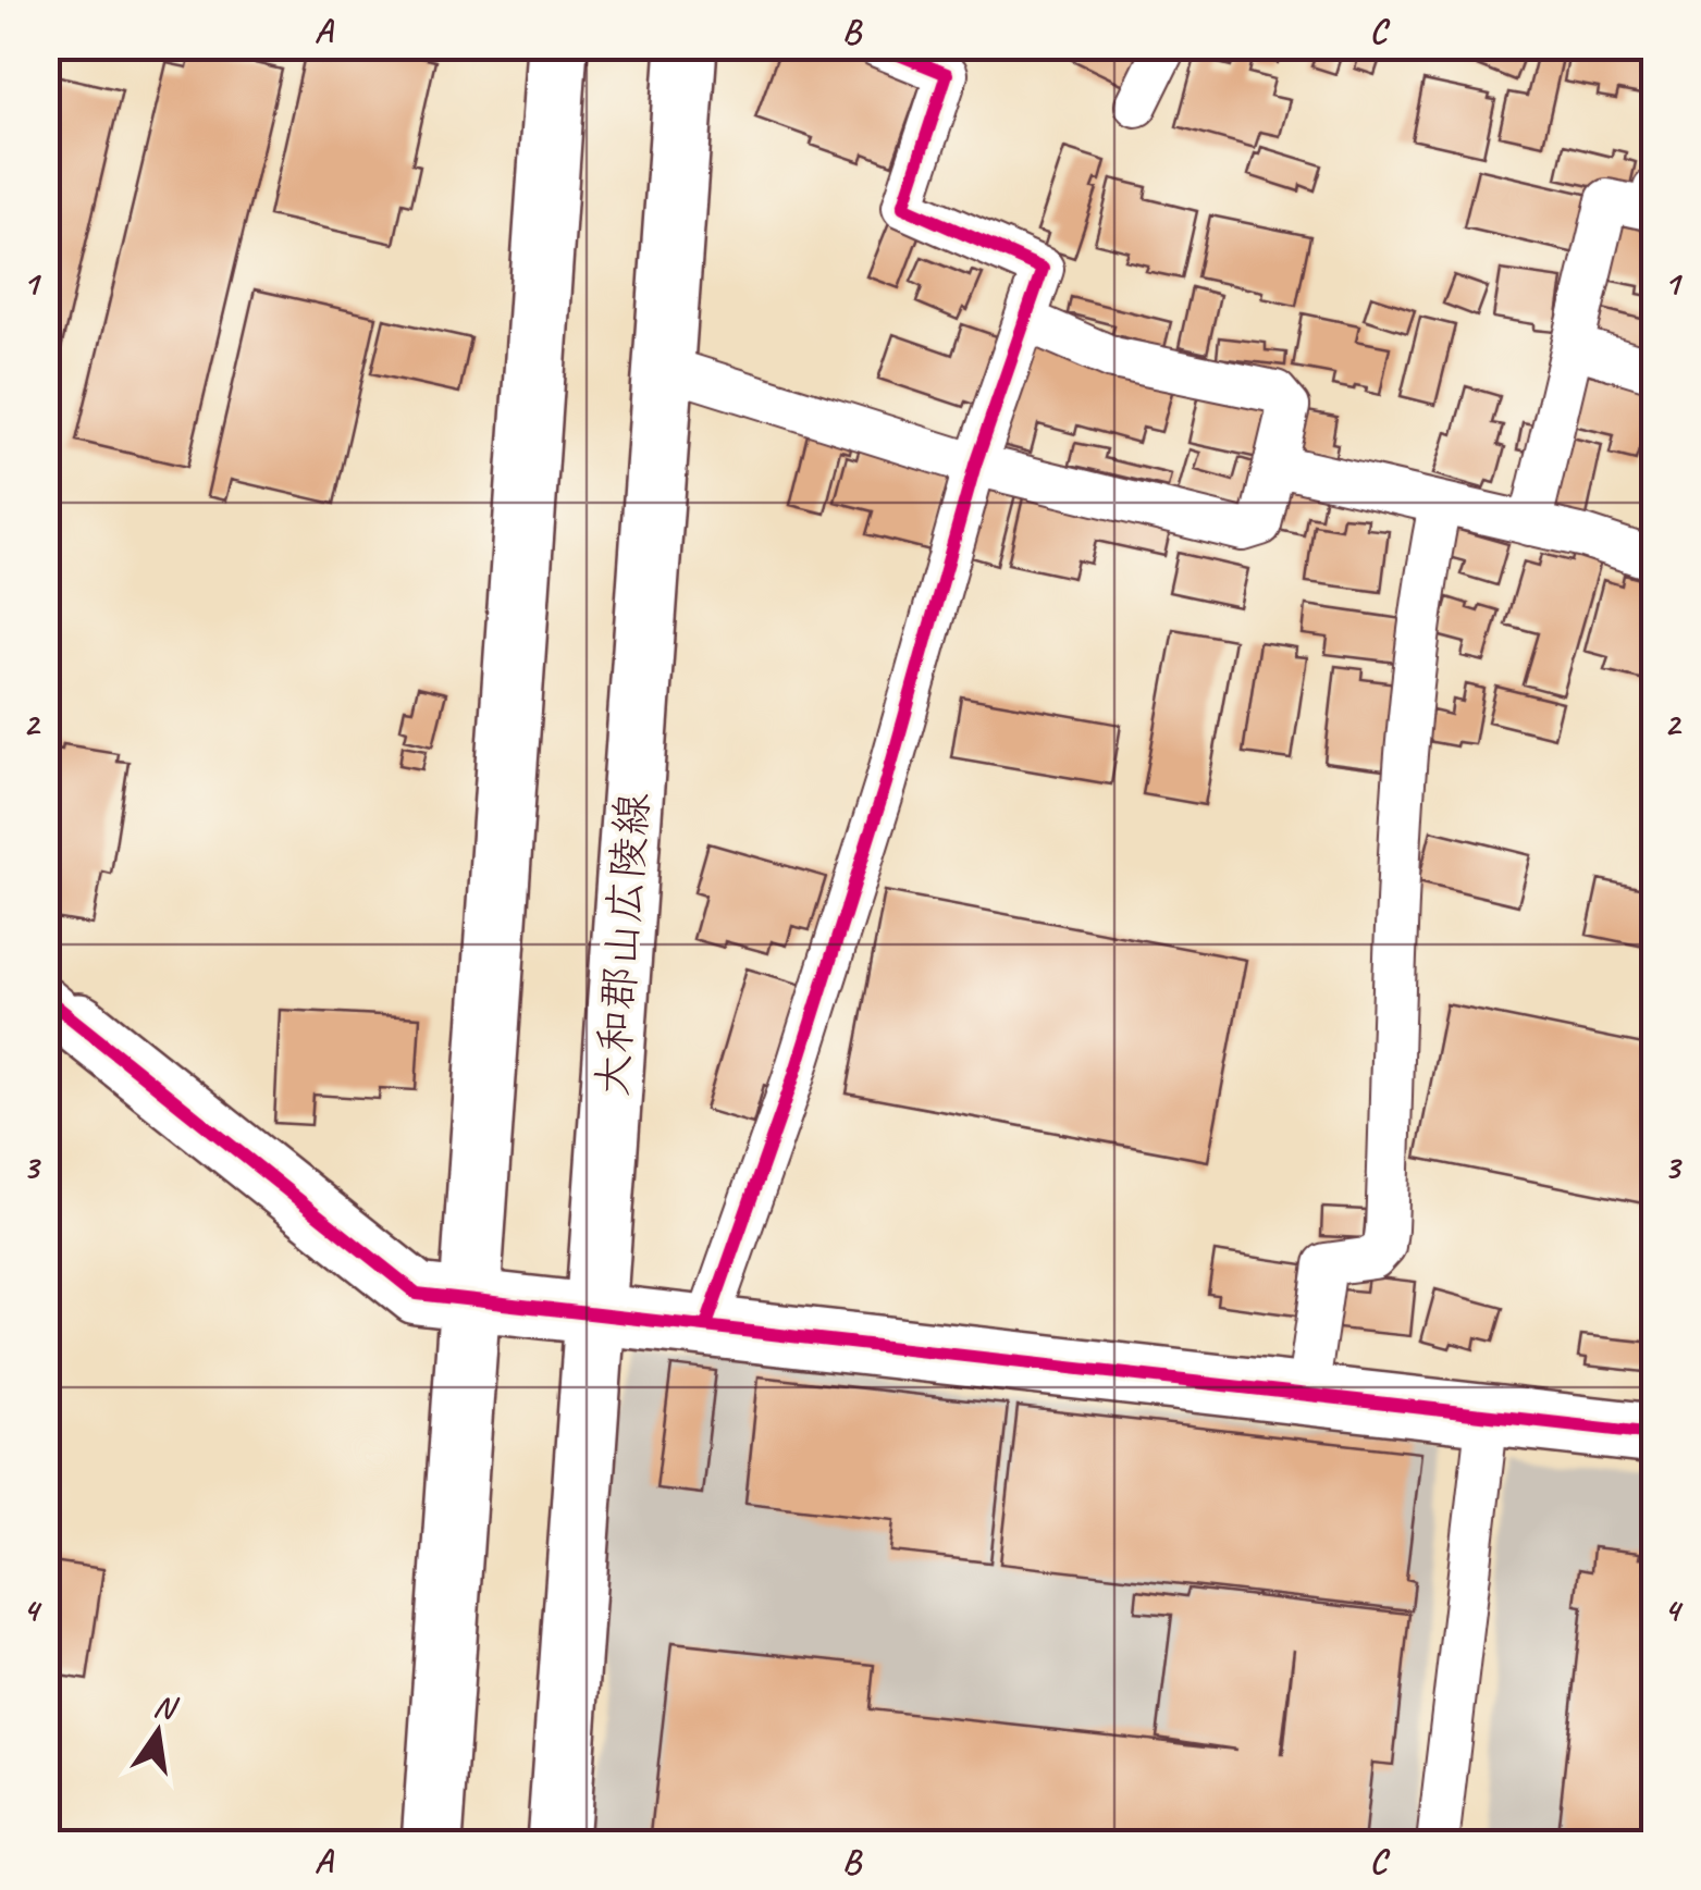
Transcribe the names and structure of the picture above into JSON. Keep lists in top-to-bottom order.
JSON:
{
  "streets": {
    "main road": ["大和郡山広陵線"]
  },
  "north": "top",
  "grid": {
    "columns": ["A", "B", "C"],
    "rows": [
      "1",
      "2",
      "3",
      "4"
    ]
  }
}
